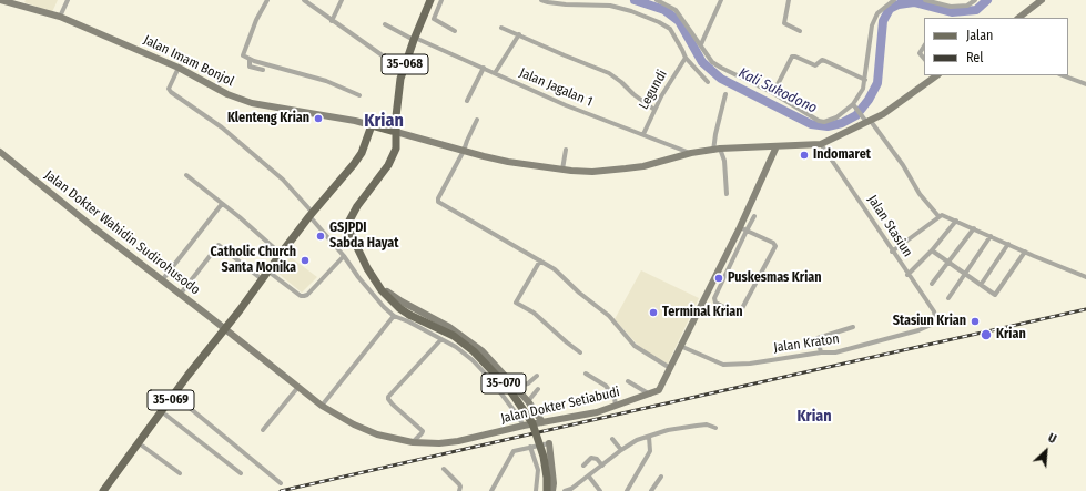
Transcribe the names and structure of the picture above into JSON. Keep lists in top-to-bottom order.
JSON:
{
  "streets": {
    "main road": [
      "Jalan Imam Bonjol",
      "35-068",
      "Jalan Dokter Wahidin Sudirohusodo",
      "35-070",
      "35-069",
      "Jalan Dokter Setiabudi"
    ],
    "street": [
      "Jalan Jagalan 1",
      "Legundi",
      "Jalan Stasiun",
      "Jalan Kraton"
    ]
  },
  "crossings": [
    ["Jalan Imam Bonjol", "35-069"],
    ["35-068", "Jalan Jagalan 1"],
    ["35-068", "35-070"],
    ["Jalan Jagalan 1", "Legundi"],
    ["Jalan Stasiun", "Jalan Kraton"],
    ["Jalan Dokter Wahidin Sudirohusodo", "35-069"],
    ["Jalan Dokter Wahidin Sudirohusodo", "Jalan Dokter Setiabudi"],
    ["Jalan Kraton", "Jalan Dokter Setiabudi"],
    ["35-069", "Jalan Dokter Setiabudi"]
  ],
  "districts": ["Krian", "Krian"],
  "water": ["Kali Sukodono"],
  "places": [
    "Klenteng Krian",
    "Indomaret",
    "GSJPDI Sabda Hayat",
    "Catholic Church Santa Monika",
    "Puskesmas Krian",
    "Terminal Krian",
    "Stasiun Krian",
    "Krian"
  ],
  "legend": ["Jalan", "Rel"],
  "north": "top right"
}
